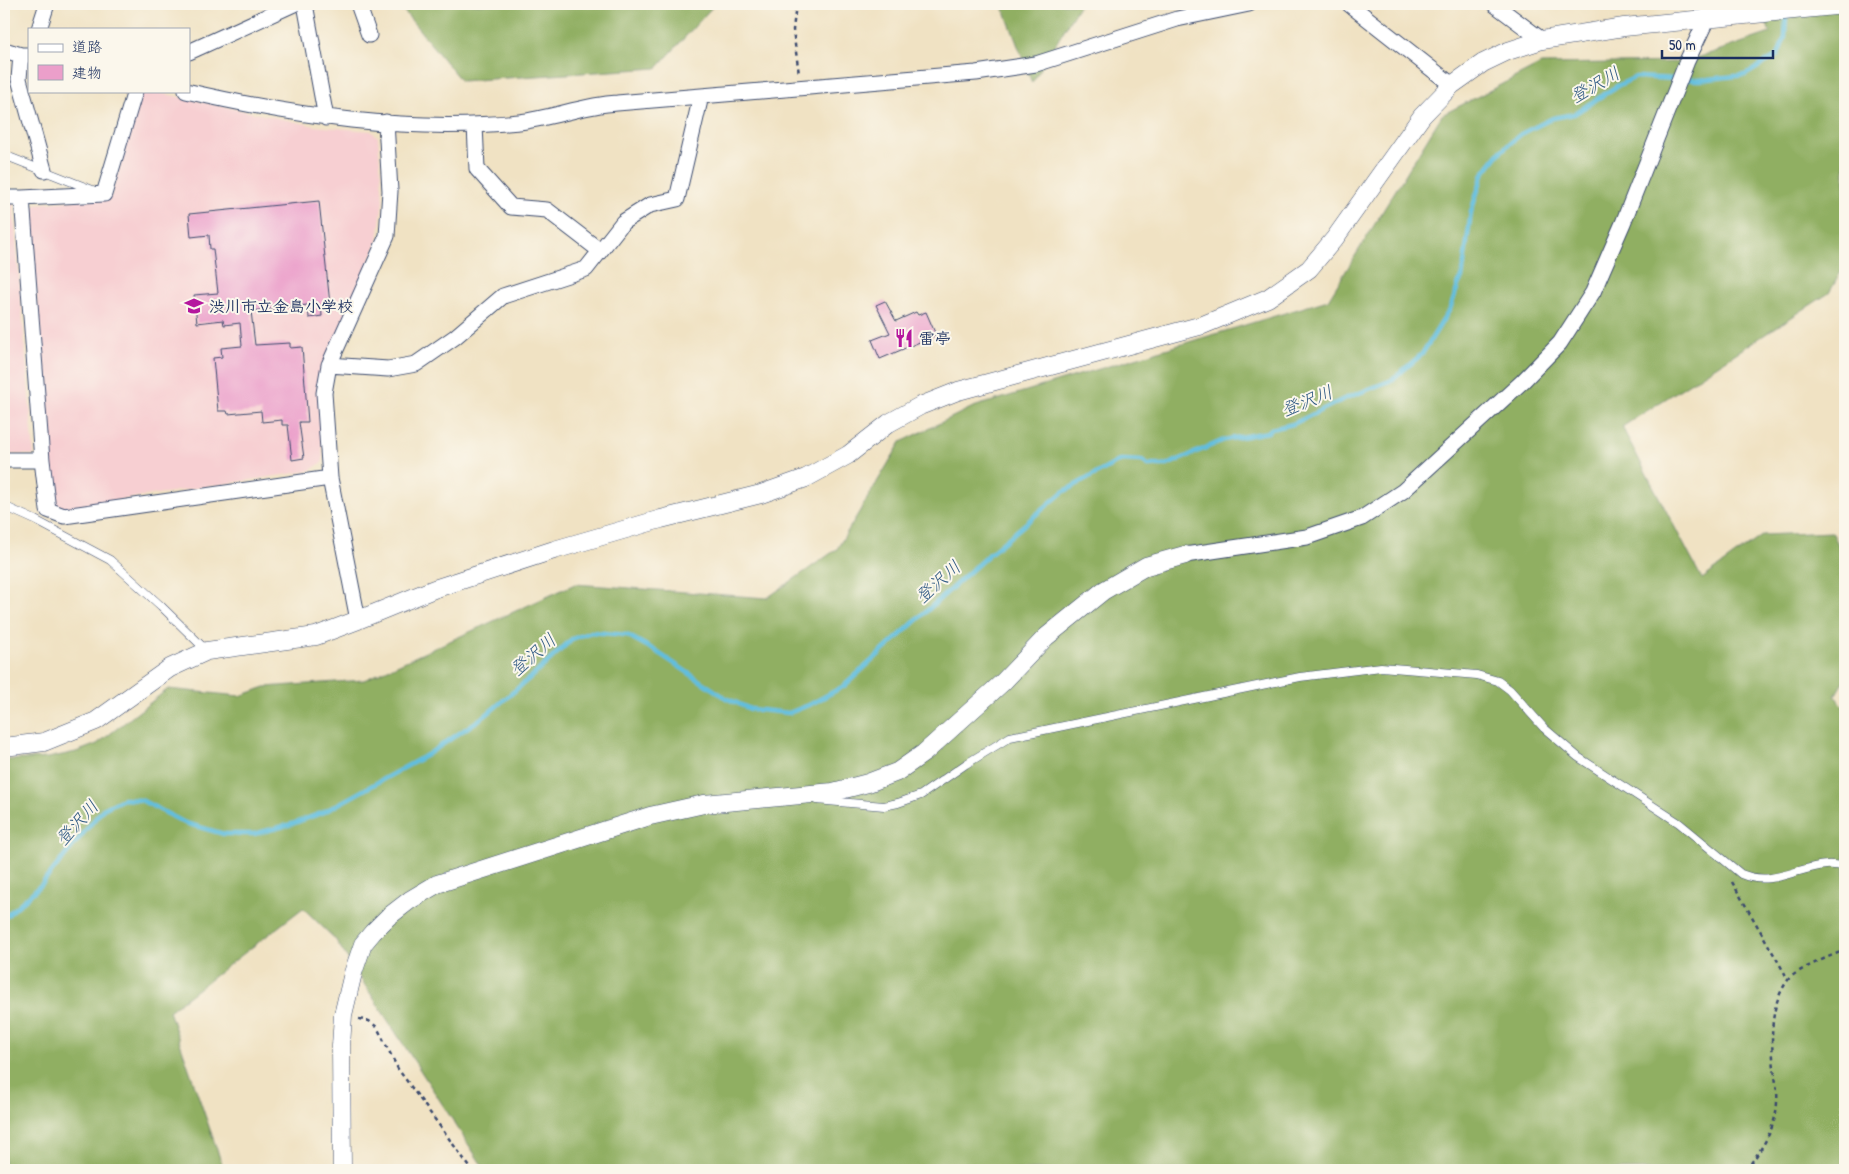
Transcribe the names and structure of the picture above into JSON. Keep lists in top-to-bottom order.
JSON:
{
  "water": ["登沢川"],
  "places": {
    "school or university": ["渋川市立金島小学校"],
    "restaurant": ["雷亭"]
  },
  "legend": ["道路", "建物"],
  "scale_bar": "50 m"
}
